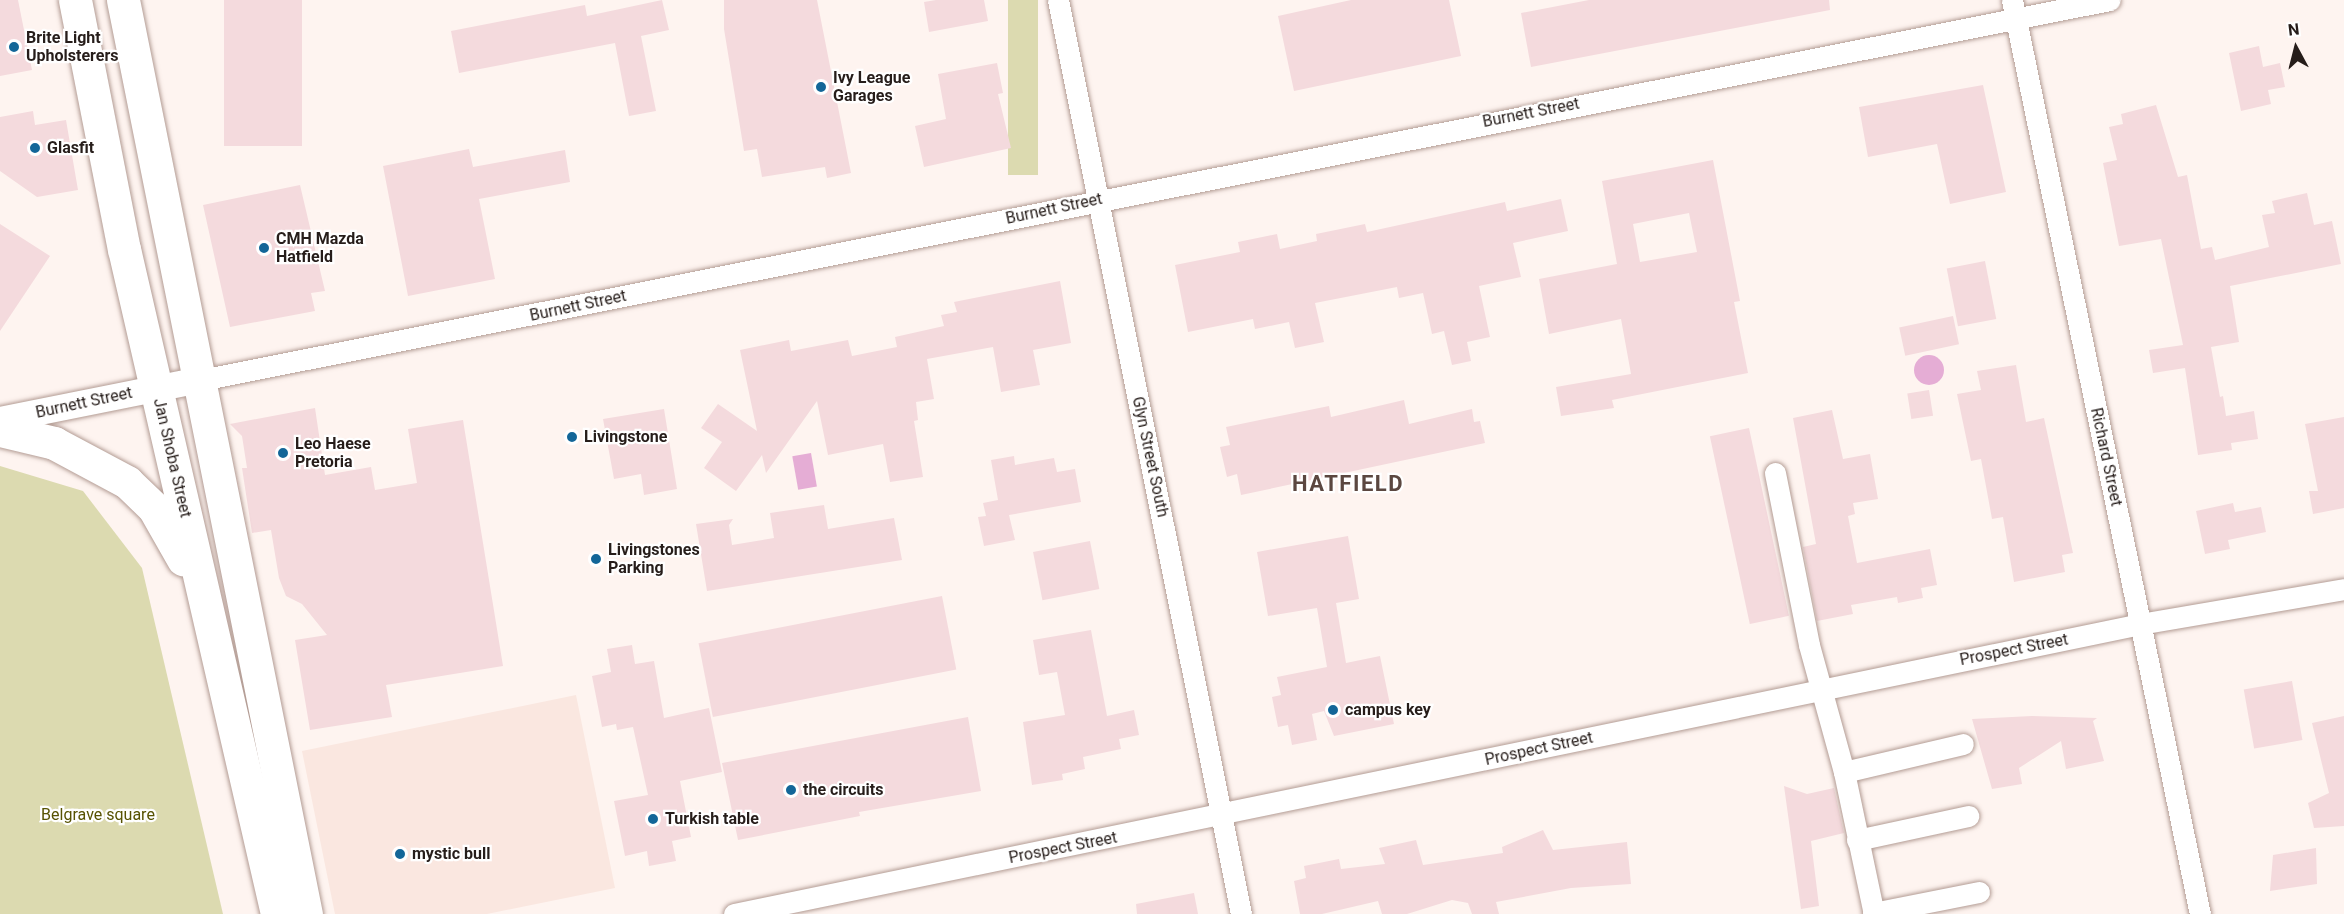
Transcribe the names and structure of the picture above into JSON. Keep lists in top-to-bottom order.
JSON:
{
  "streets": {
    "main road": ["Jan Shoba Street"],
    "street": [
      "Burnett Street",
      "Glyn Street South",
      "Richard Street",
      "Prospect Street"
    ]
  },
  "crossings": [
    ["Burnett Street", "Glyn Street South"],
    ["Burnett Street", "Richard Street"],
    ["Burnett Street", "Jan Shoba Street"],
    ["Glyn Street South", "Prospect Street"],
    ["Richard Street", "Prospect Street"]
  ],
  "districts": ["HATFIELD"],
  "parks": ["Belgrave square"],
  "places": [
    "Brite Light Upholsterers",
    "Ivy League Garages",
    "Glasfit",
    "CMH Mazda Hatfield",
    "Livingstone",
    "Leo Haese Pretoria",
    "Livingstones Parking",
    "campus key",
    "the circuits",
    "Turkish table",
    "mystic bull"
  ],
  "north": "top"
}
